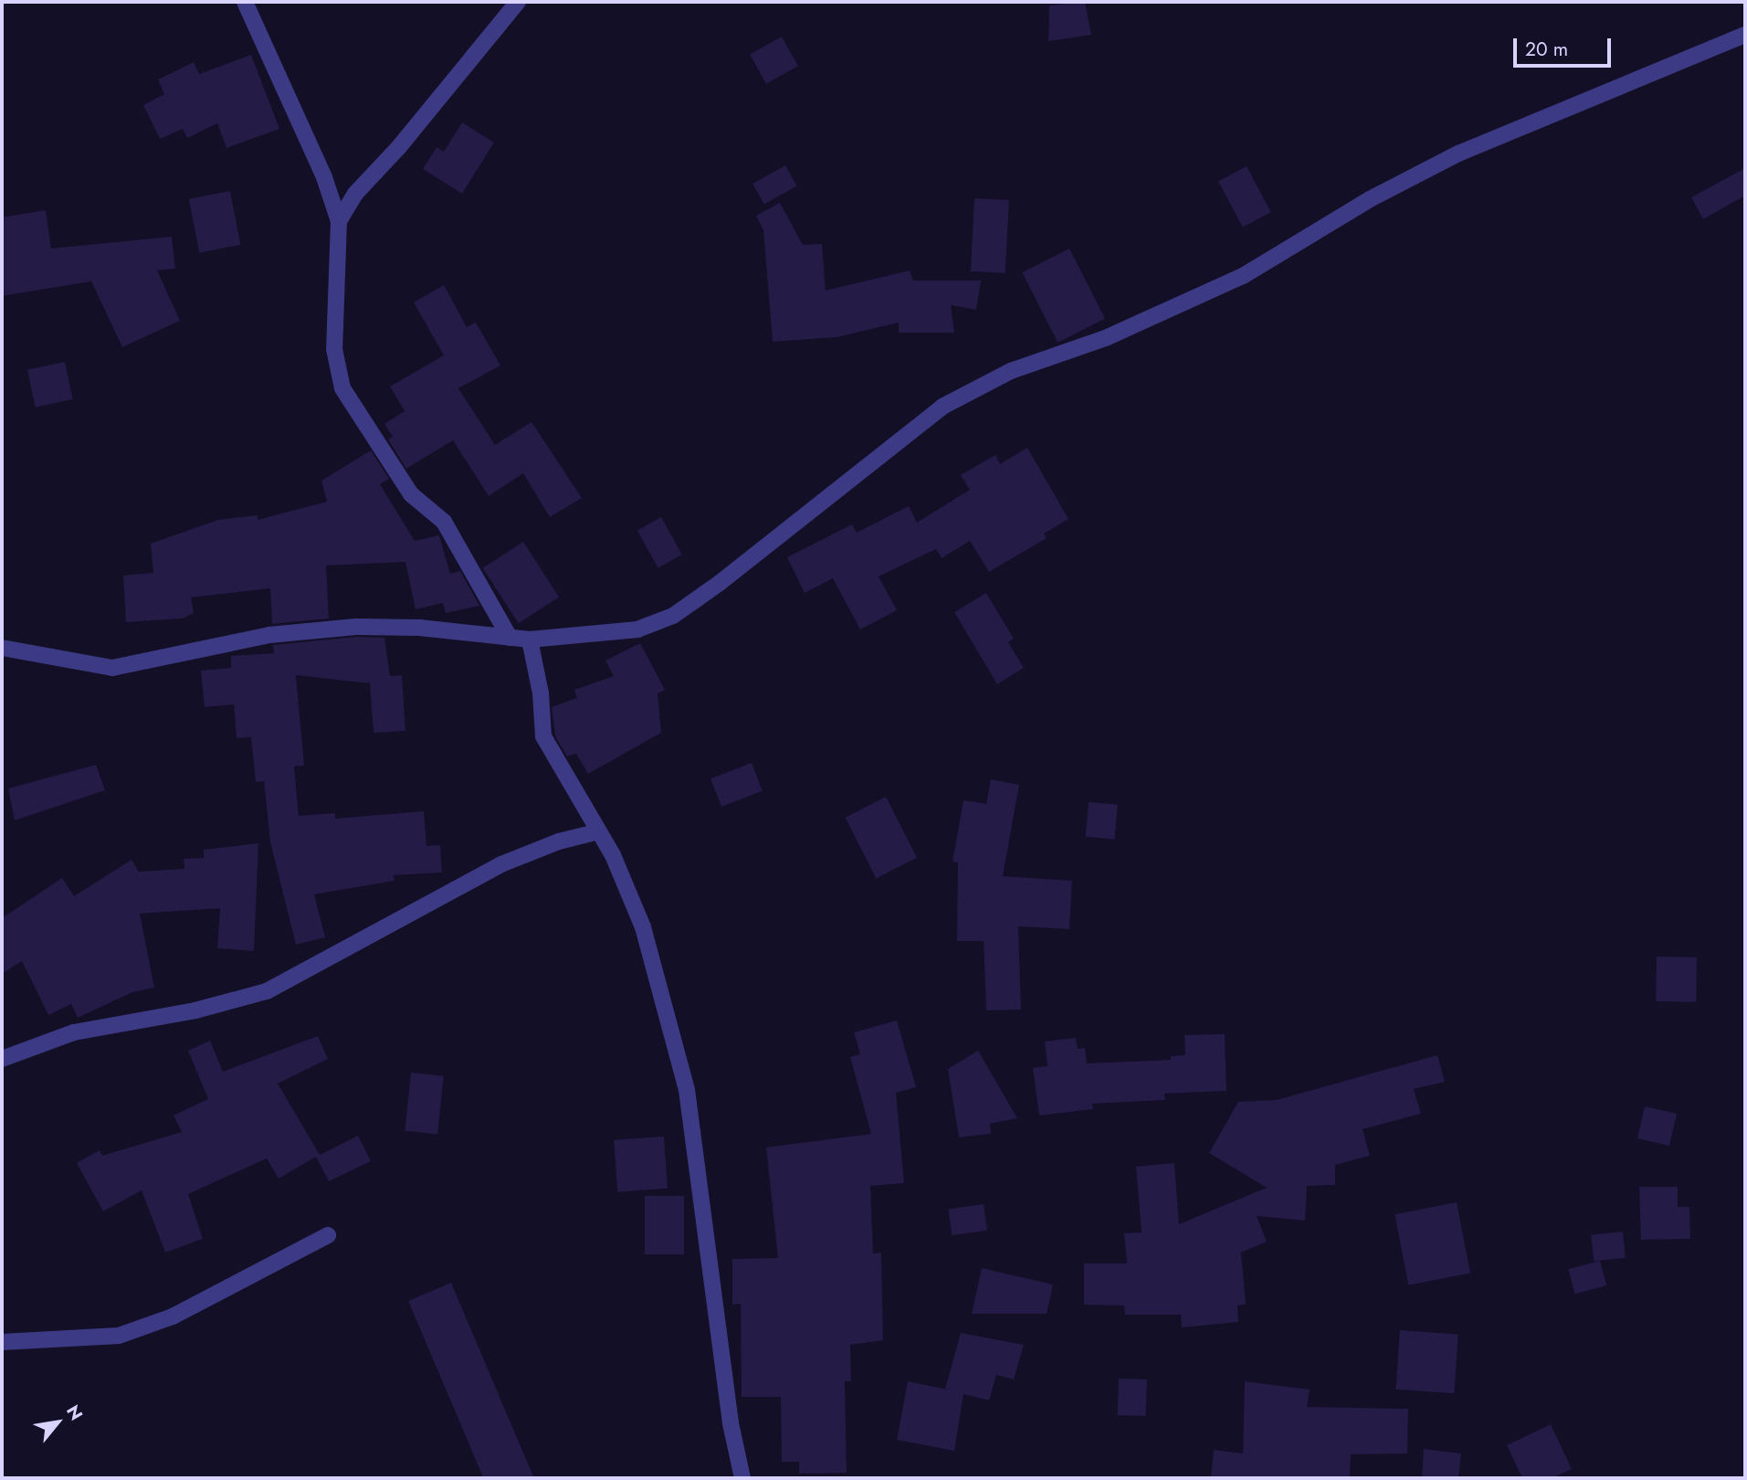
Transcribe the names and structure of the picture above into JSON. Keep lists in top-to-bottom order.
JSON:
{
  "scale_bar": "20 m",
  "north": "top right"
}
